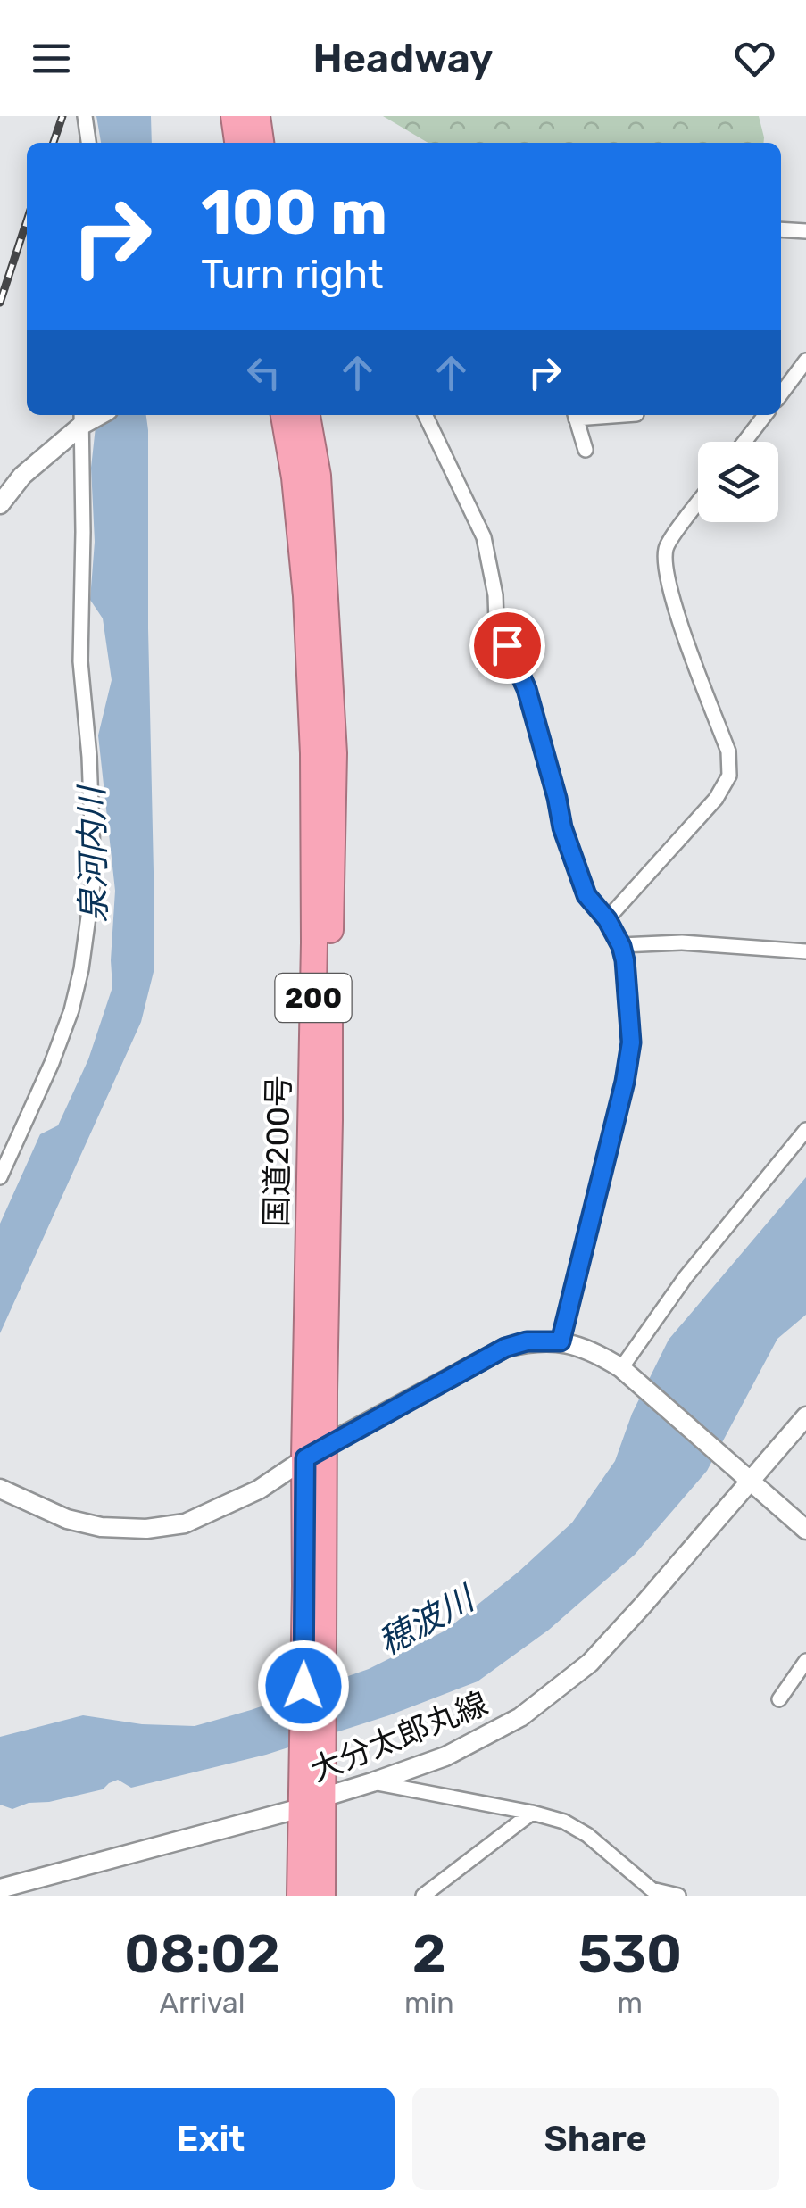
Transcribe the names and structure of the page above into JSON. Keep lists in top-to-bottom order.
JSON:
{
  "streets": {
    "highway": ["200", "国道200号"],
    "main road": ["大分太郎丸線"]
  },
  "crossings": [
    ["国道200号", "大分太郎丸線"]
  ],
  "water": ["泉河内川", "穂波川"],
  "page": {
    "header": "Headway",
    "turn": ["100 m", "Turn right"],
    "eta": [
      "08:02",
      "Arrival",
      "2",
      "min",
      "530",
      "m"
    ],
    "buttons": ["Exit", "Share"]
  }
}
